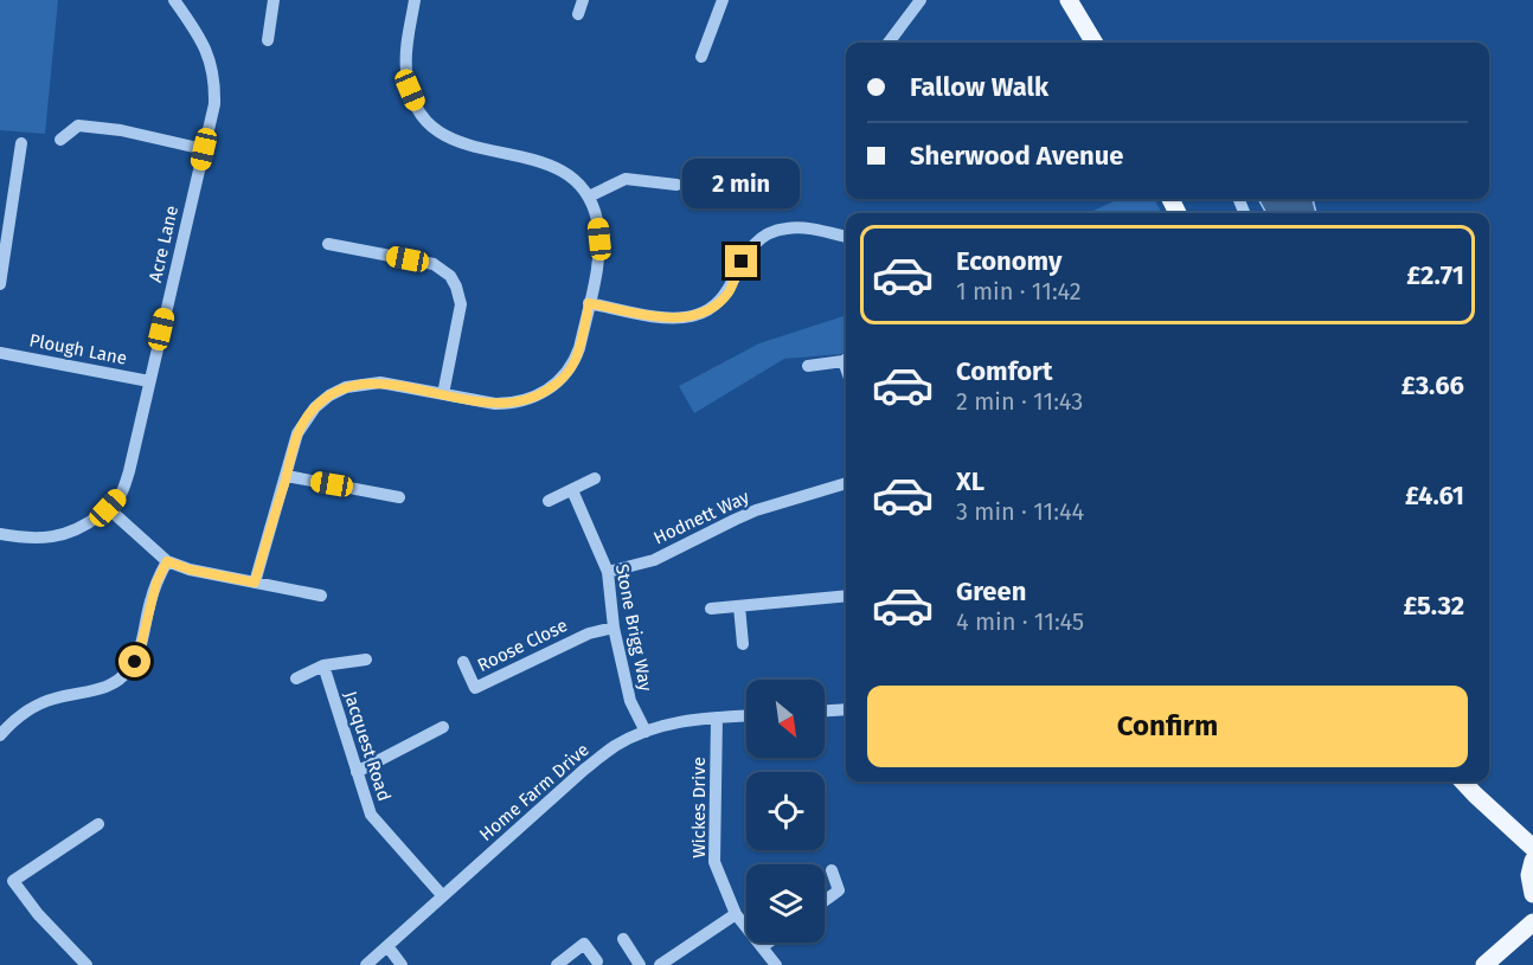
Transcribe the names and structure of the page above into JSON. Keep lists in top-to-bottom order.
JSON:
{
  "streets": {
    "street": [
      "Acre Lane",
      "Plough Lane",
      "Hodnett Way",
      "Stone Brigg Way",
      "Roose Close",
      "Jacquest Road",
      "Home Farm Drive",
      "Wickes Drive"
    ]
  },
  "crossings": [
    ["Acre Lane", "Plough Lane"],
    ["Hodnett Way", "Stone Brigg Way"],
    ["Stone Brigg Way", "Roose Close"],
    ["Stone Brigg Way", "Home Farm Drive"],
    ["Jacquest Road", "Home Farm Drive"],
    ["Home Farm Drive", "Wickes Drive"]
  ],
  "north": "bottom right",
  "page": {
    "banner": ["Fallow Walk", "Sherwood Avenue"],
    "bubble": "2 min",
    "list": [
      {
        "name": "Economy",
        "note": "1 min · 11:42",
        "value": "£2.71"
      },
      {
        "name": "Comfort",
        "note": "2 min · 11:43",
        "value": "£3.66"
      },
      {
        "name": "XL",
        "note": "3 min · 11:44",
        "value": "£4.61"
      },
      {
        "name": "Green",
        "note": "4 min · 11:45",
        "value": "£5.32"
      }
    ],
    "buttons": "Confirm"
  }
}
